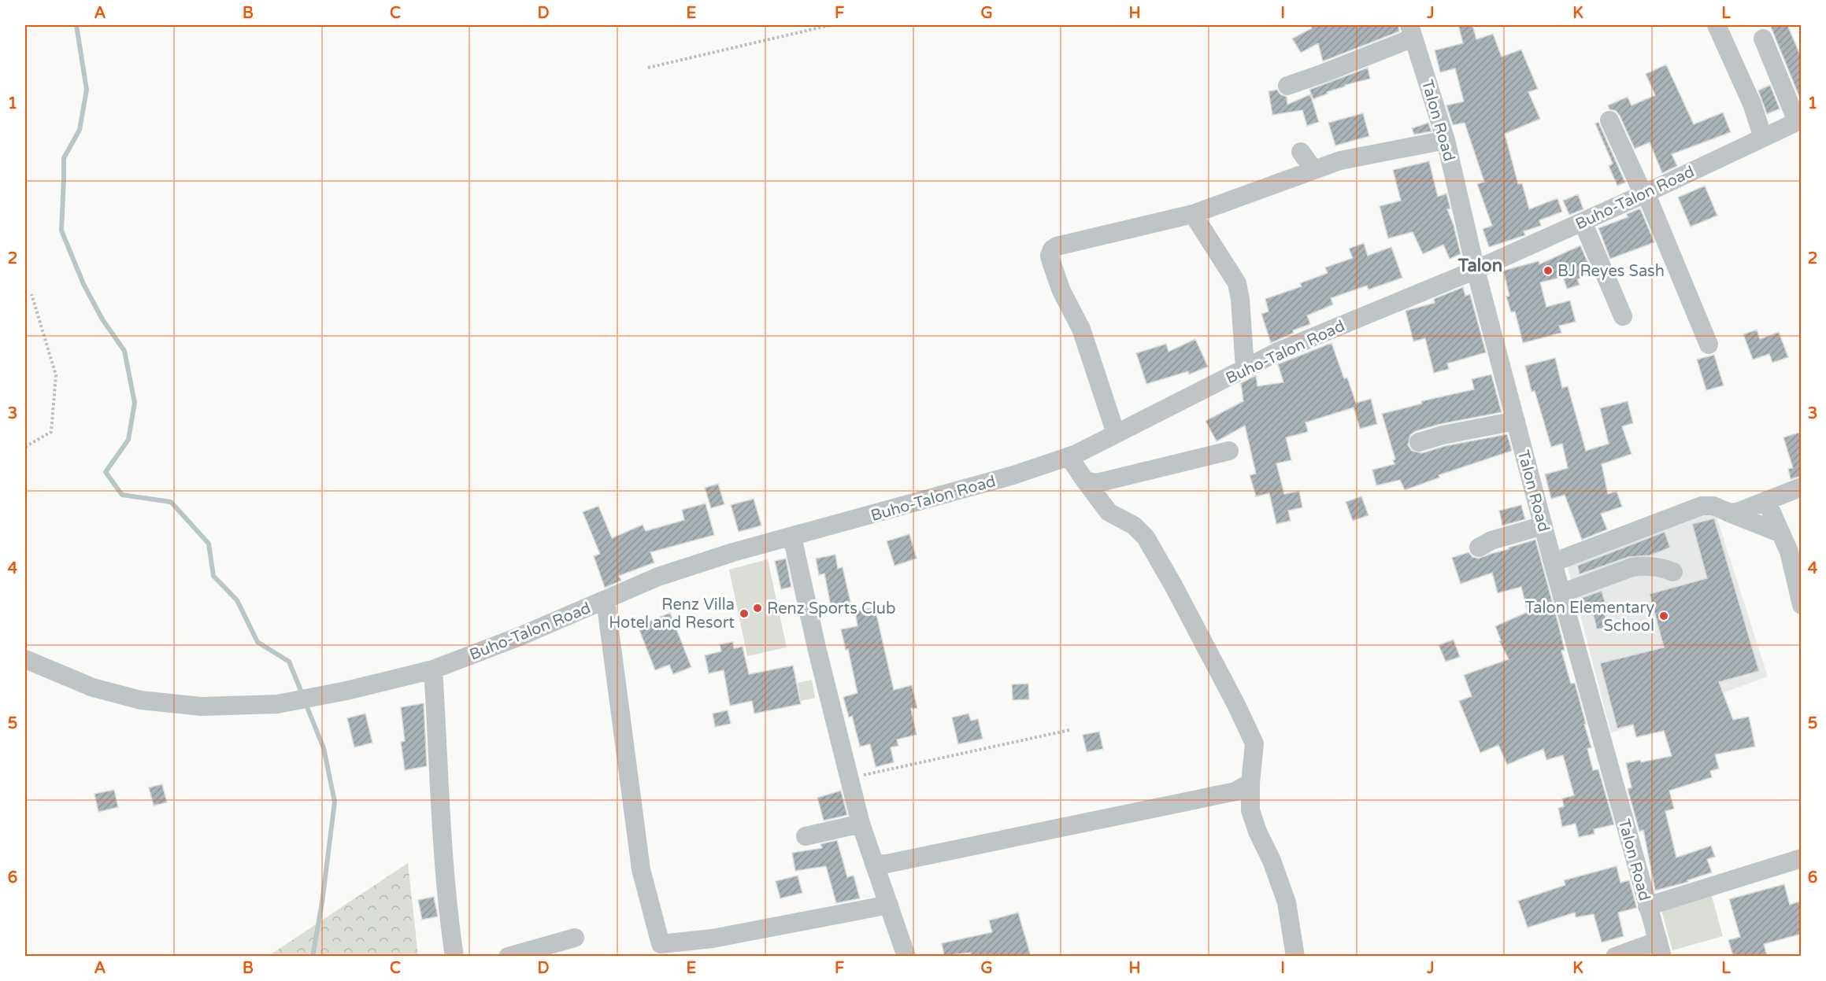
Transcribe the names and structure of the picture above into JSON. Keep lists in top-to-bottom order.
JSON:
{
  "streets": {
    "street": ["Talon Road", "Buho-Talon Road"]
  },
  "crossings": [
    ["Talon Road", "Buho-Talon Road"]
  ],
  "districts": ["Talon"],
  "places": [
    "BJ Reyes Sash",
    "Renz Sports Club",
    "Renz Villa Hotel and Resort",
    "Talon Elementary School"
  ],
  "grid": {
    "columns": [
      "A",
      "B",
      "C",
      "D",
      "E",
      "F",
      "G",
      "H",
      "I",
      "J",
      "K",
      "L"
    ],
    "rows": [
      "1",
      "2",
      "3",
      "4",
      "5",
      "6"
    ]
  }
}
